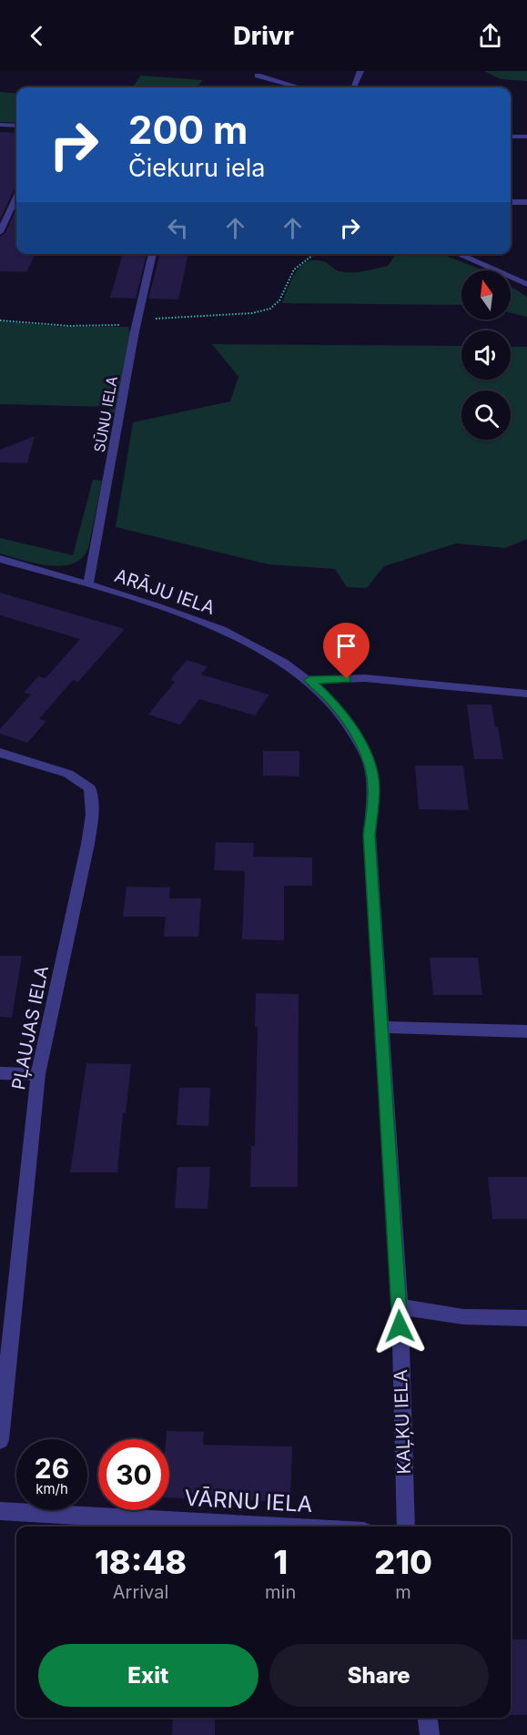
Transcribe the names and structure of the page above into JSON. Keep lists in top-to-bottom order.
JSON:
{
  "streets": {
    "street": [
      "SŪNU IELA",
      "ARĀJU IELA",
      "PĻAUJAS IELA",
      "KAĻĶU IELA",
      "VĀRNU IELA"
    ]
  },
  "crossings": [
    ["SŪNU IELA", "ARĀJU IELA"],
    ["ARĀJU IELA", "KAĻĶU IELA"]
  ],
  "north": "top",
  "page": {
    "header": "Drivr",
    "turn": ["200 m", "Čiekuru iela"],
    "speed": "26 km/h",
    "limit": "30",
    "eta": [
      "18:48",
      "Arrival",
      "1",
      "min",
      "210",
      "m"
    ],
    "buttons": ["Exit", "Share"]
  }
}
